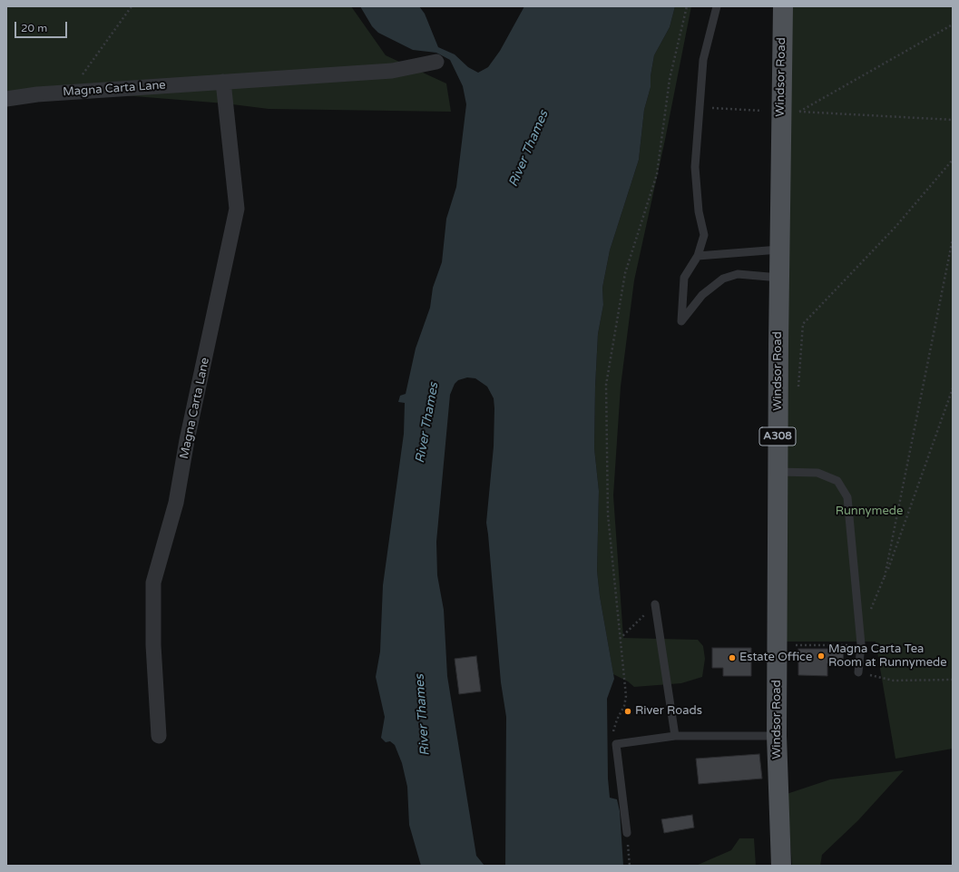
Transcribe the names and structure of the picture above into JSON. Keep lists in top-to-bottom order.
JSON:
{
  "streets": {
    "main road": ["Windsor Road", "A308"],
    "street": ["Magna Carta Lane"]
  },
  "water": ["River Thames"],
  "parks": ["Runnymede"],
  "places": ["Magna Carta Tea Room at Runnymede", "Estate Office", "River Roads"],
  "scale_bar": "20 m"
}
